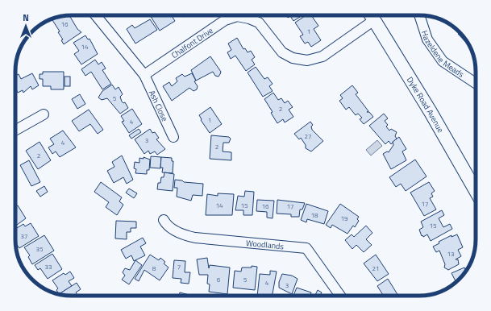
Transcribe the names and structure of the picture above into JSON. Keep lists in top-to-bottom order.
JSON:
{
  "streets": {
    "street": [
      "Chalfont Drive",
      "Hazeldene Meads",
      "Dyke Road Avenue",
      "Ash Close",
      "Woodlands"
    ]
  },
  "crossings": [
    ["Chalfont Drive", "Dyke Road Avenue"],
    ["Chalfont Drive", "Ash Close"]
  ],
  "house_numbers": [
    "16",
    "1",
    "14",
    "5",
    "2",
    "1",
    "4",
    "27",
    "3",
    "4",
    "2",
    "2",
    "17",
    "14",
    "15",
    "16",
    "17",
    "18",
    "19",
    "15",
    "37",
    "35",
    "13",
    "33",
    "7",
    "8",
    "21",
    "6",
    "5",
    "4",
    "3"
  ],
  "north": "top"
}
